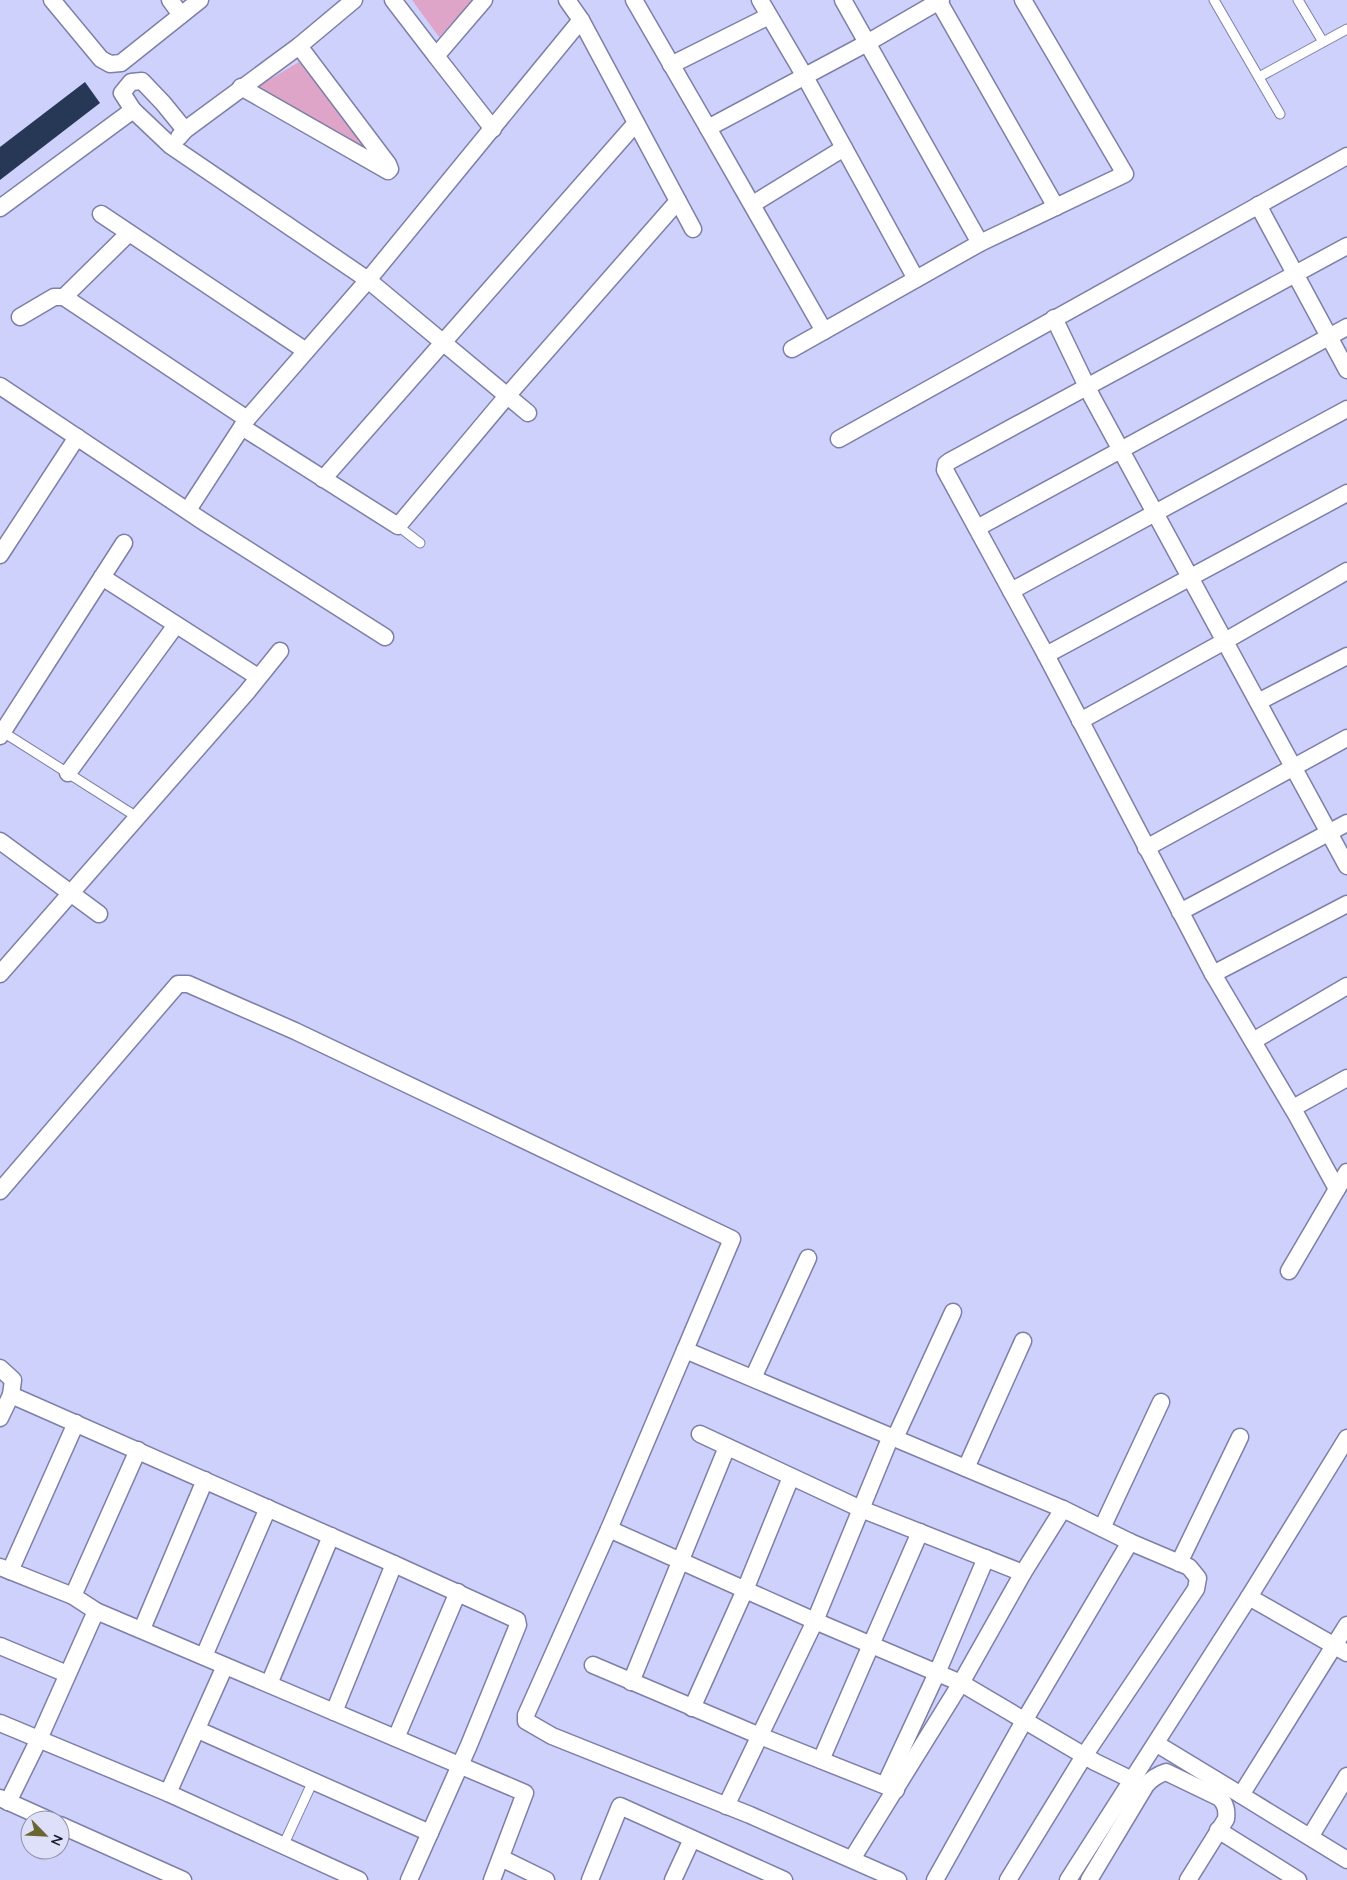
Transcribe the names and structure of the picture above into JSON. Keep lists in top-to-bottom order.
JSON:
{
  "north": "bottom right"
}
